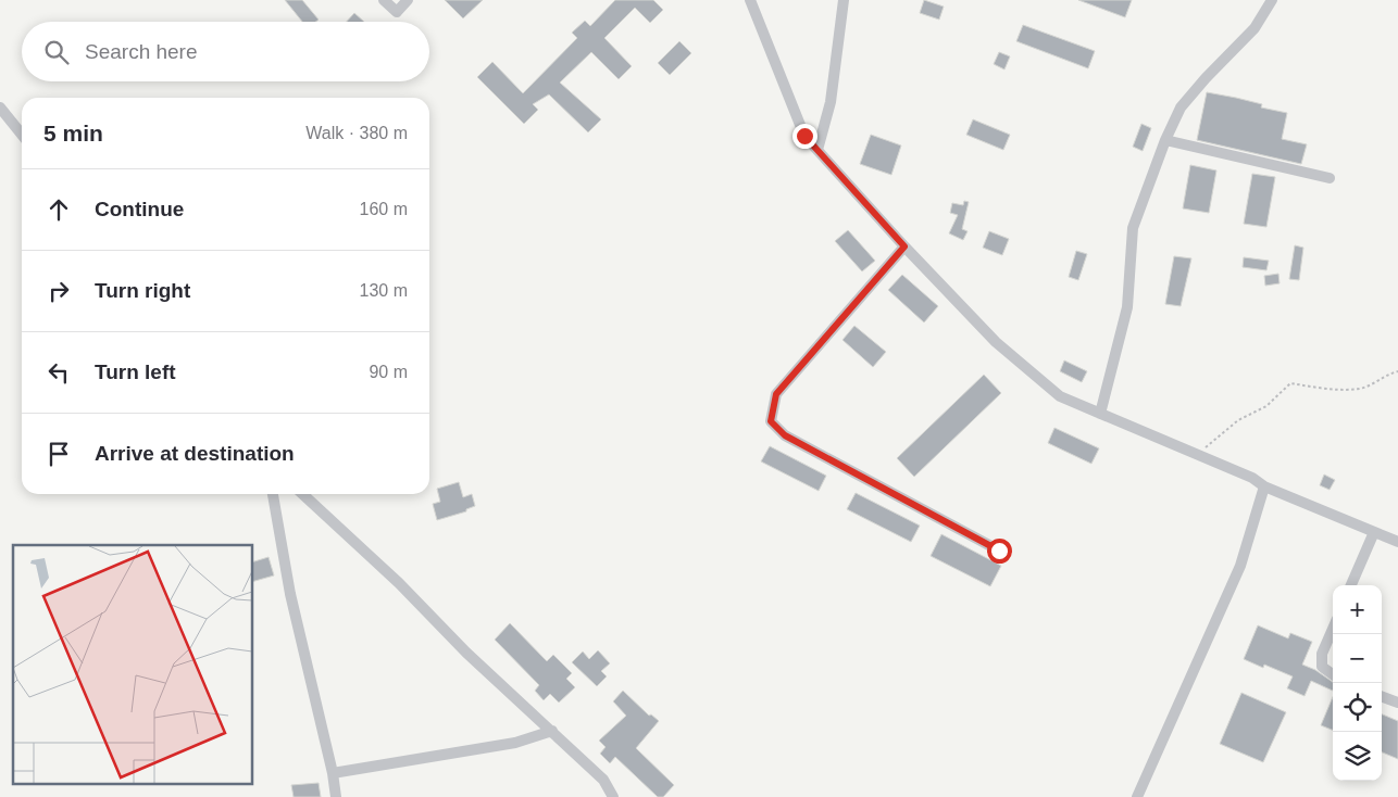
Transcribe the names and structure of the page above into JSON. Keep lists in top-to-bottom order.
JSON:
{
  "page": {
    "search": "Search here",
    "heading": ["5 min", "Walk · 380 m"],
    "list": [
      ["Continue", "160 m"],
      ["Turn right", "130 m"],
      ["Turn left", "90 m"],
      "Arrive at destination"
    ],
    "map_buttons": ["+", "−"]
  }
}
